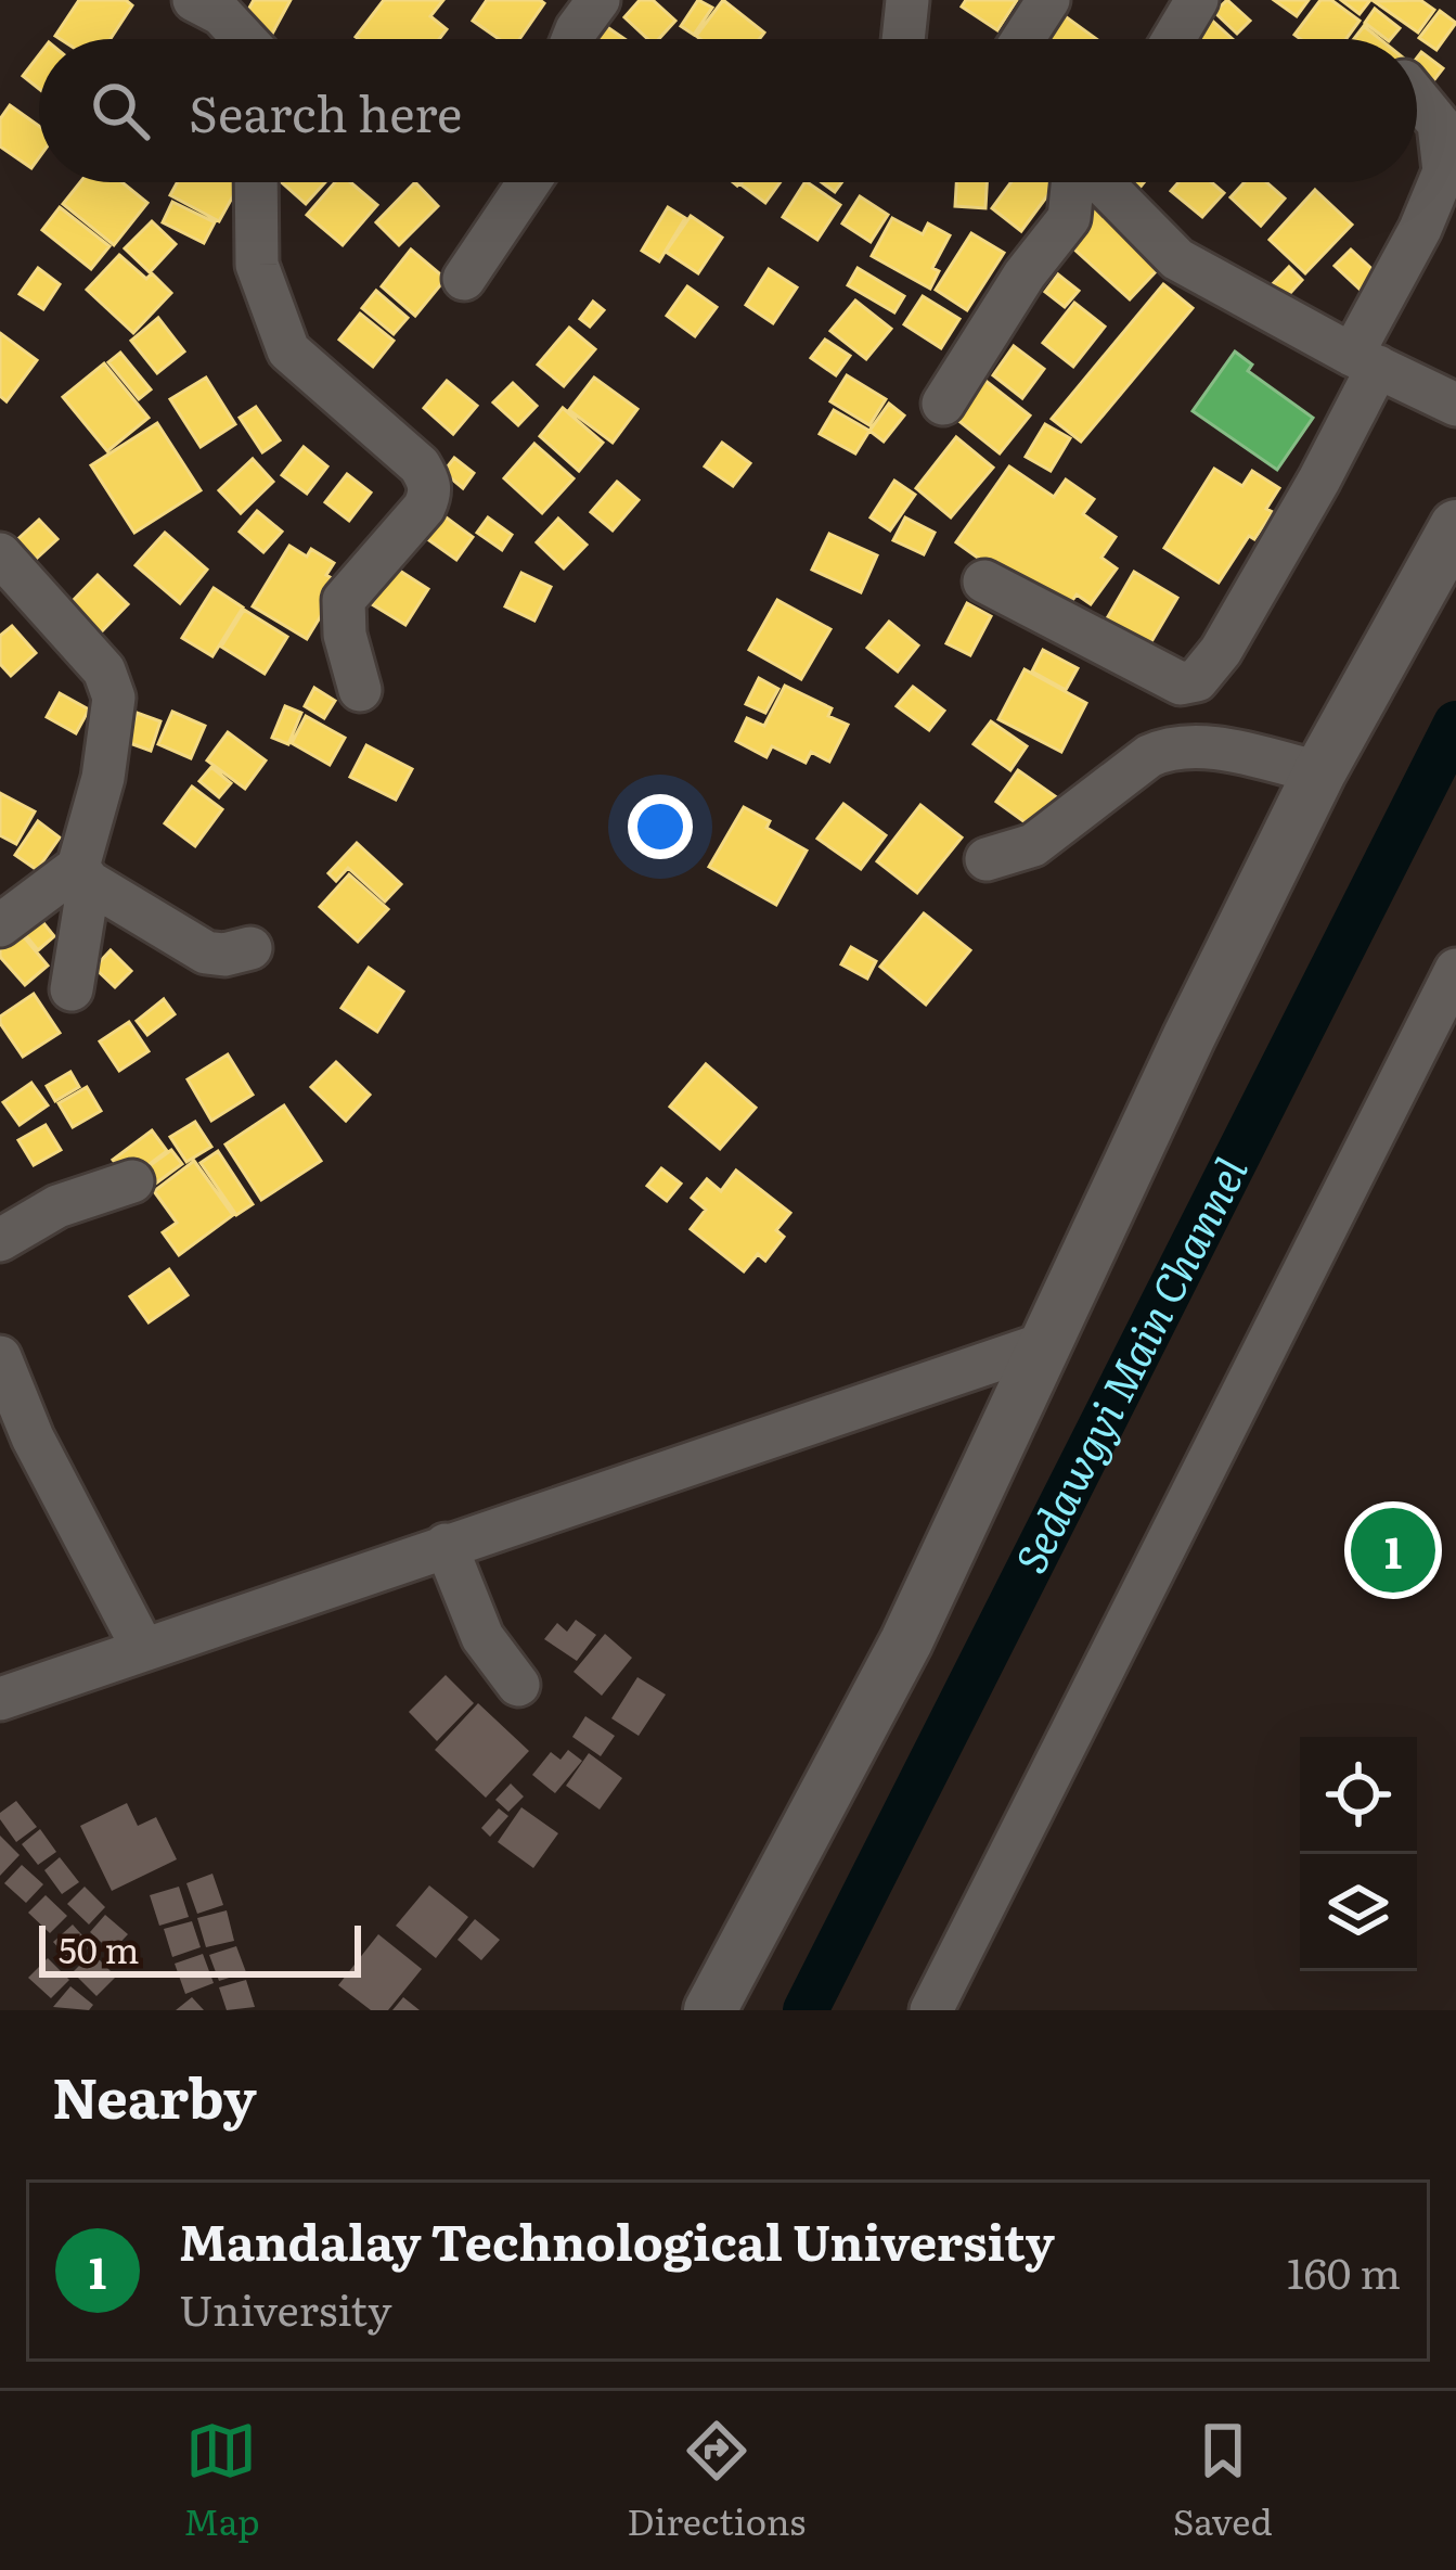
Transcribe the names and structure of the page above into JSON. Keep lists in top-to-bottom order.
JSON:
{
  "water": ["Sedawgyi Main Channel"],
  "scale_bar": "50 m",
  "page": {
    "search": "Search here",
    "pins": "1",
    "scale": "50 m",
    "heading": "Nearby",
    "list": [
      {
        "mark": "1",
        "name": "Mandalay Technological University",
        "note": "University",
        "value": "160 m"
      }
    ],
    "nav": ["Map", "Directions", "Saved"]
  }
}
